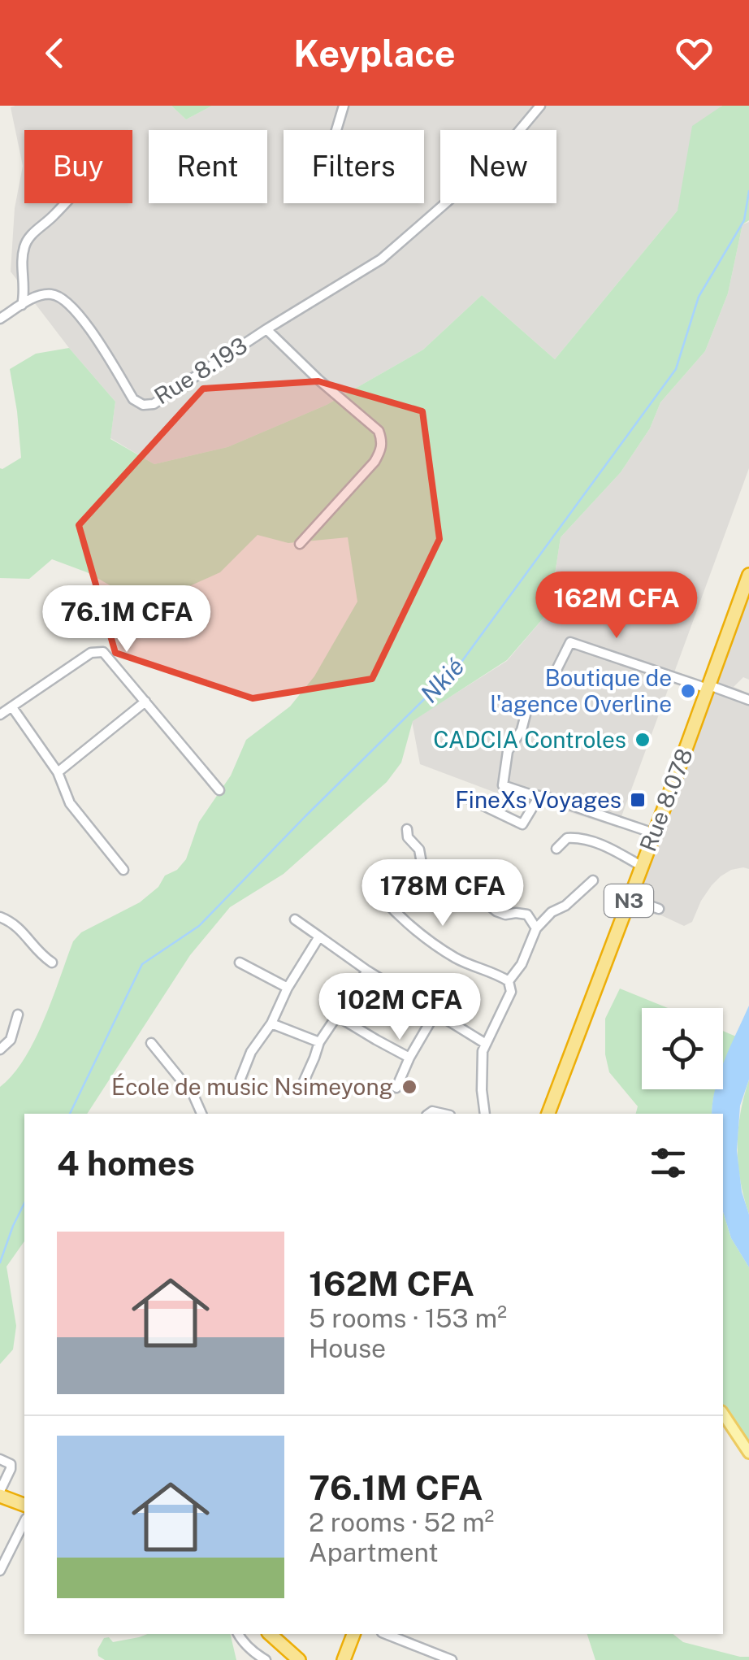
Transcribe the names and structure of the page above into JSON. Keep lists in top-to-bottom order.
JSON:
{
  "streets": {
    "highway": ["Rue 8.078", "N3"],
    "street": ["Rue 8.193"]
  },
  "water": ["Nkié"],
  "places": {
    "other": ["Boutique de l'agence Overline", "CADCIA Controles", "École de music Nsimeyong"],
    "transit": ["FineXs Voyages"]
  },
  "page": {
    "header": "Keyplace",
    "chip": [
      "Buy",
      "Rent",
      "Filters",
      "New"
    ],
    "price": [
      "162M CFA",
      "76.1M CFA",
      "178M CFA",
      "102M CFA"
    ],
    "heading": "4 homes",
    "list": [
      {
        "name": "162M CFA",
        "note": "5 rooms · 153 m² · House"
      },
      {
        "name": "76.1M CFA",
        "note": "2 rooms · 52 m² · Apartment"
      }
    ]
  }
}
